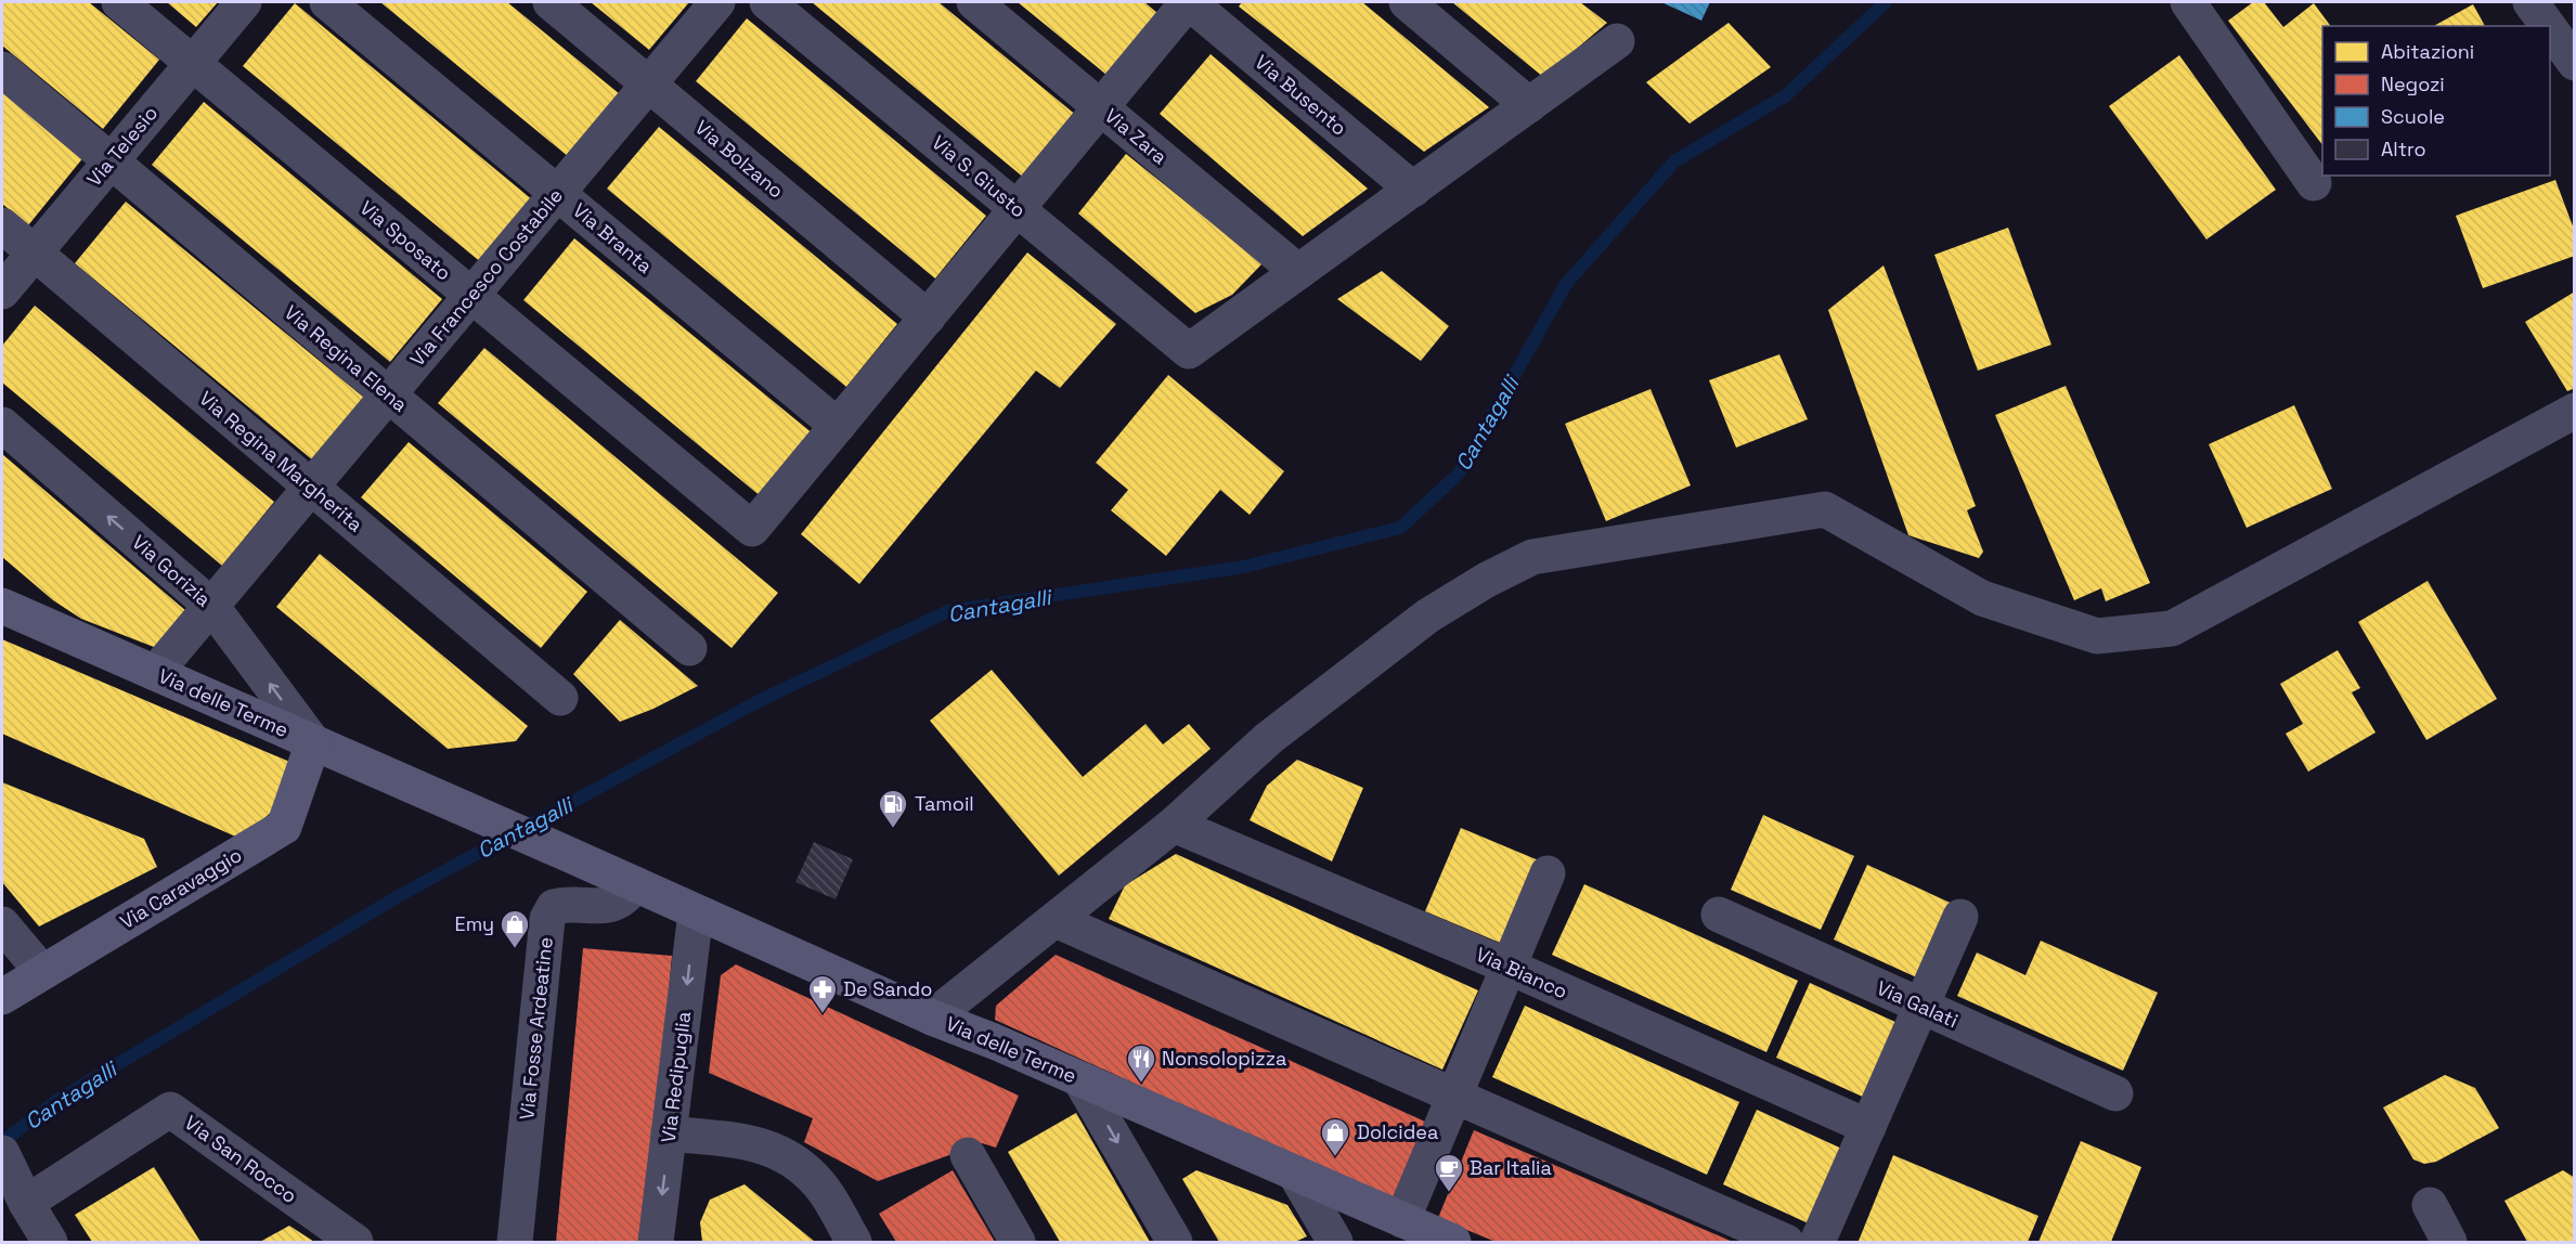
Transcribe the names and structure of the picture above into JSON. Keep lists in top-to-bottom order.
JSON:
{
  "streets": {
    "main road": ["Via delle Terme", "Via Caravaggio"],
    "street": [
      "Via Busento",
      "Via Zara",
      "Via Telesio",
      "Via Bolzano",
      "Via S. Giusto",
      "Via Branta",
      "Via Sposato",
      "Via Francesco Costabile",
      "Via Regina Elena",
      "Via Regina Margherita",
      "Via Gorizia",
      "Via Bianco",
      "Via Galati",
      "Via Fosse Ardeatine",
      "Via Redipuglia",
      "Via San Rocco"
    ]
  },
  "crossings": [
    ["Via Zara", "Via S. Giusto"],
    ["Via Telesio", "Via Sposato"],
    ["Via Telesio", "Via Regina Elena"],
    ["Via Telesio", "Via Regina Margherita"],
    ["Via Bolzano", "Via Francesco Costabile"],
    ["Via Branta", "Via Sposato"],
    ["Via Branta", "Via Francesco Costabile"],
    ["Via Sposato", "Via Francesco Costabile"],
    ["Via Francesco Costabile", "Via Regina Elena"],
    ["Via Francesco Costabile", "Via Regina Margherita"],
    ["Via Francesco Costabile", "Via Gorizia"],
    ["Via Francesco Costabile", "Via delle Terme"],
    ["Via Gorizia", "Via delle Terme"],
    ["Via Gorizia", "Via Caravaggio"],
    ["Via delle Terme", "Via Caravaggio"],
    ["Via delle Terme", "Via Fosse Ardeatine"],
    ["Via delle Terme", "Via Redipuglia"]
  ],
  "one_way": ["Via Gorizia", "Via Redipuglia"],
  "water": ["Cantagalli"],
  "places": {
    "fuel station": ["Tamoil"],
    "shop": ["Emy", "Dolcidea"],
    "pharmacy": ["De Sando"],
    "restaurant": ["Nonsolopizza"],
    "cafe": ["Bar Italia"]
  },
  "legend": [
    "Abitazioni",
    "Negozi",
    "Scuole",
    "Altro"
  ]
}
